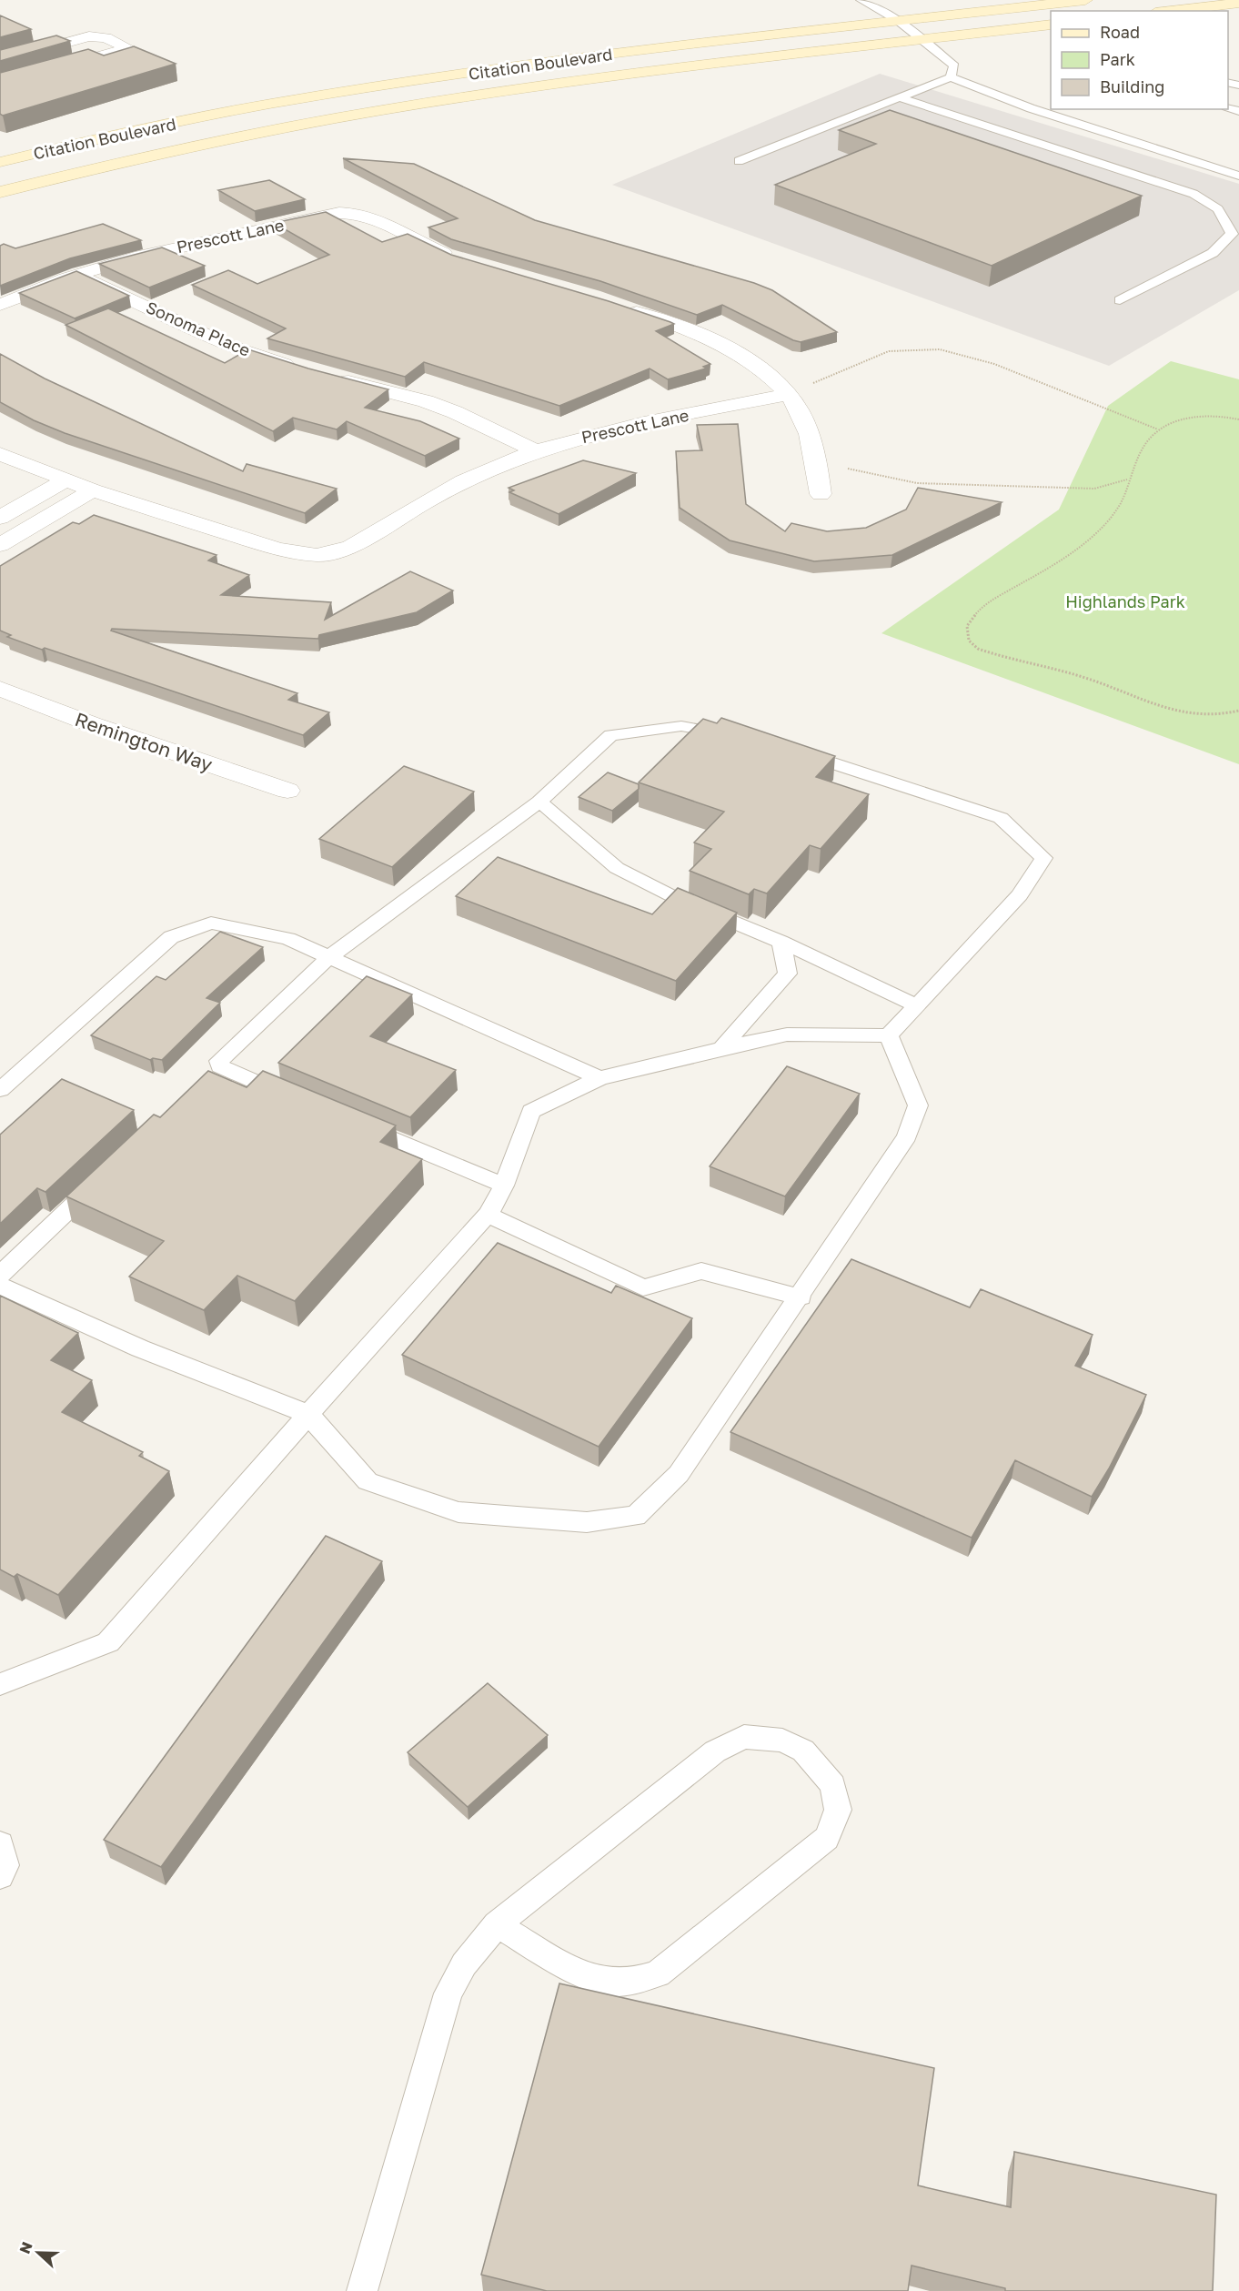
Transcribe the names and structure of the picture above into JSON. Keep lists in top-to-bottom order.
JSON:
{
  "streets": {
    "main road": ["Citation Boulevard"],
    "street": ["Prescott Lane", "Sonoma Place", "Remington Way"]
  },
  "crossings": [
    ["Prescott Lane", "Sonoma Place"]
  ],
  "parks": ["Highlands Park"],
  "legend": ["Road", "Park", "Building"],
  "north": "left"
}
